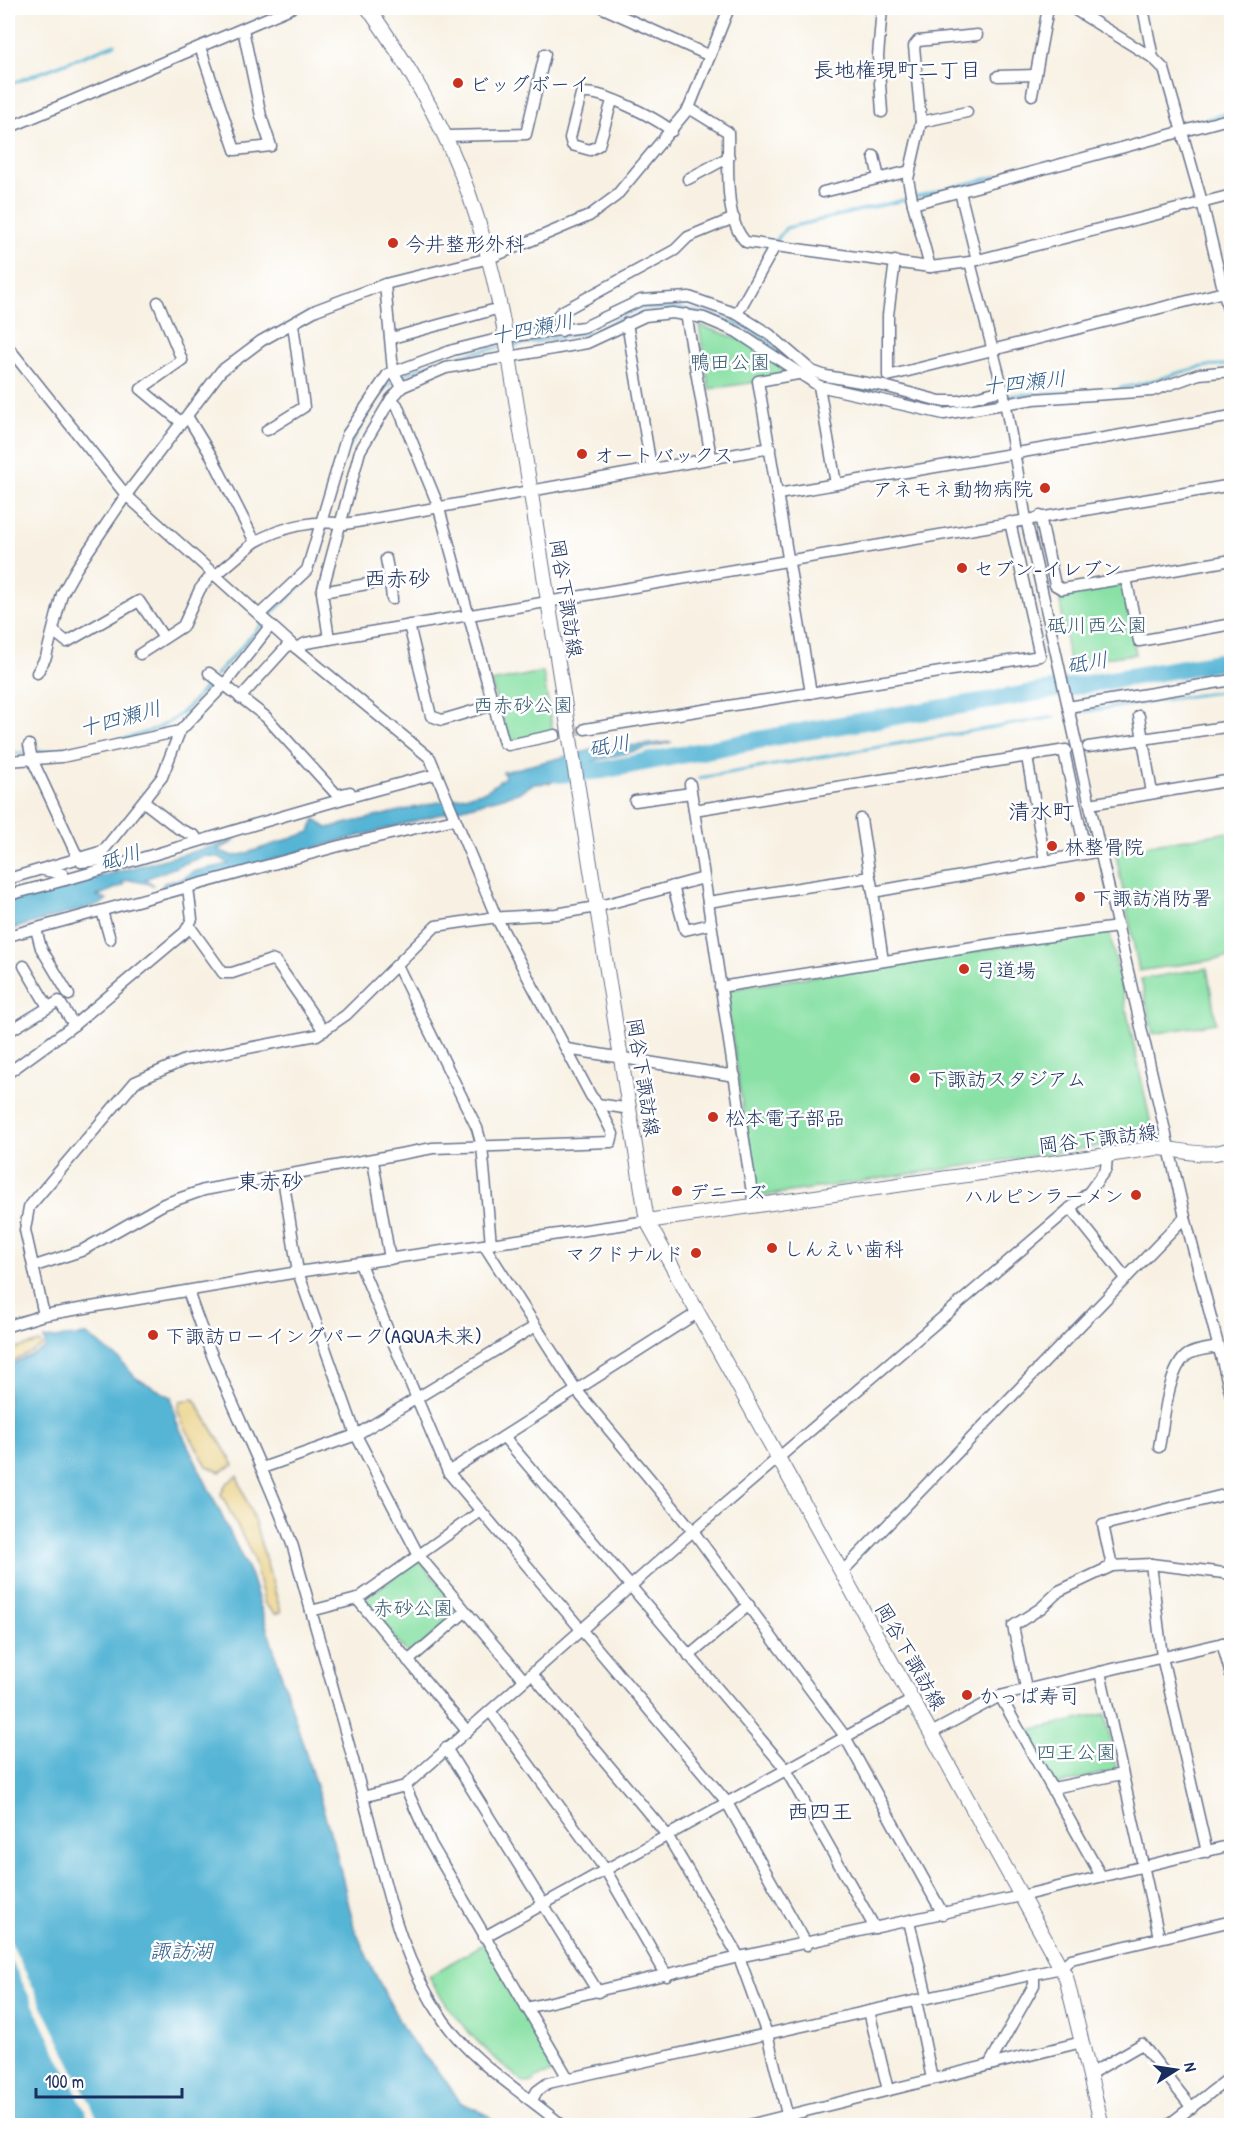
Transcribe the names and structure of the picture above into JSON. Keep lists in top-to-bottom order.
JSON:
{
  "streets": {
    "main road": ["岡谷下諏訪線"]
  },
  "districts": [
    "長地権現町二丁目",
    "西赤砂",
    "清水町",
    "東赤砂",
    "西四王"
  ],
  "water": ["十四瀬川", "砥川", "諏訪湖"],
  "parks": [
    "鴨田公園",
    "砥川西公園",
    "西赤砂公園",
    "赤砂公園",
    "四王公園"
  ],
  "places": [
    "ビッグボーイ",
    "今井整形外科",
    "オートバックス",
    "アネモネ動物病院",
    "セブン-イレブン",
    "林整骨院",
    "下諏訪消防署",
    "弓道場",
    "下諏訪スタジアム",
    "松本電子部品",
    "デニーズ",
    "ハルピンラーメン",
    "しんえい歯科",
    "マクドナルド",
    "下諏訪ローイングパーク(AQUA未来)",
    "かっぱ寿司"
  ],
  "scale_bar": "100 m",
  "north": "right"
}
